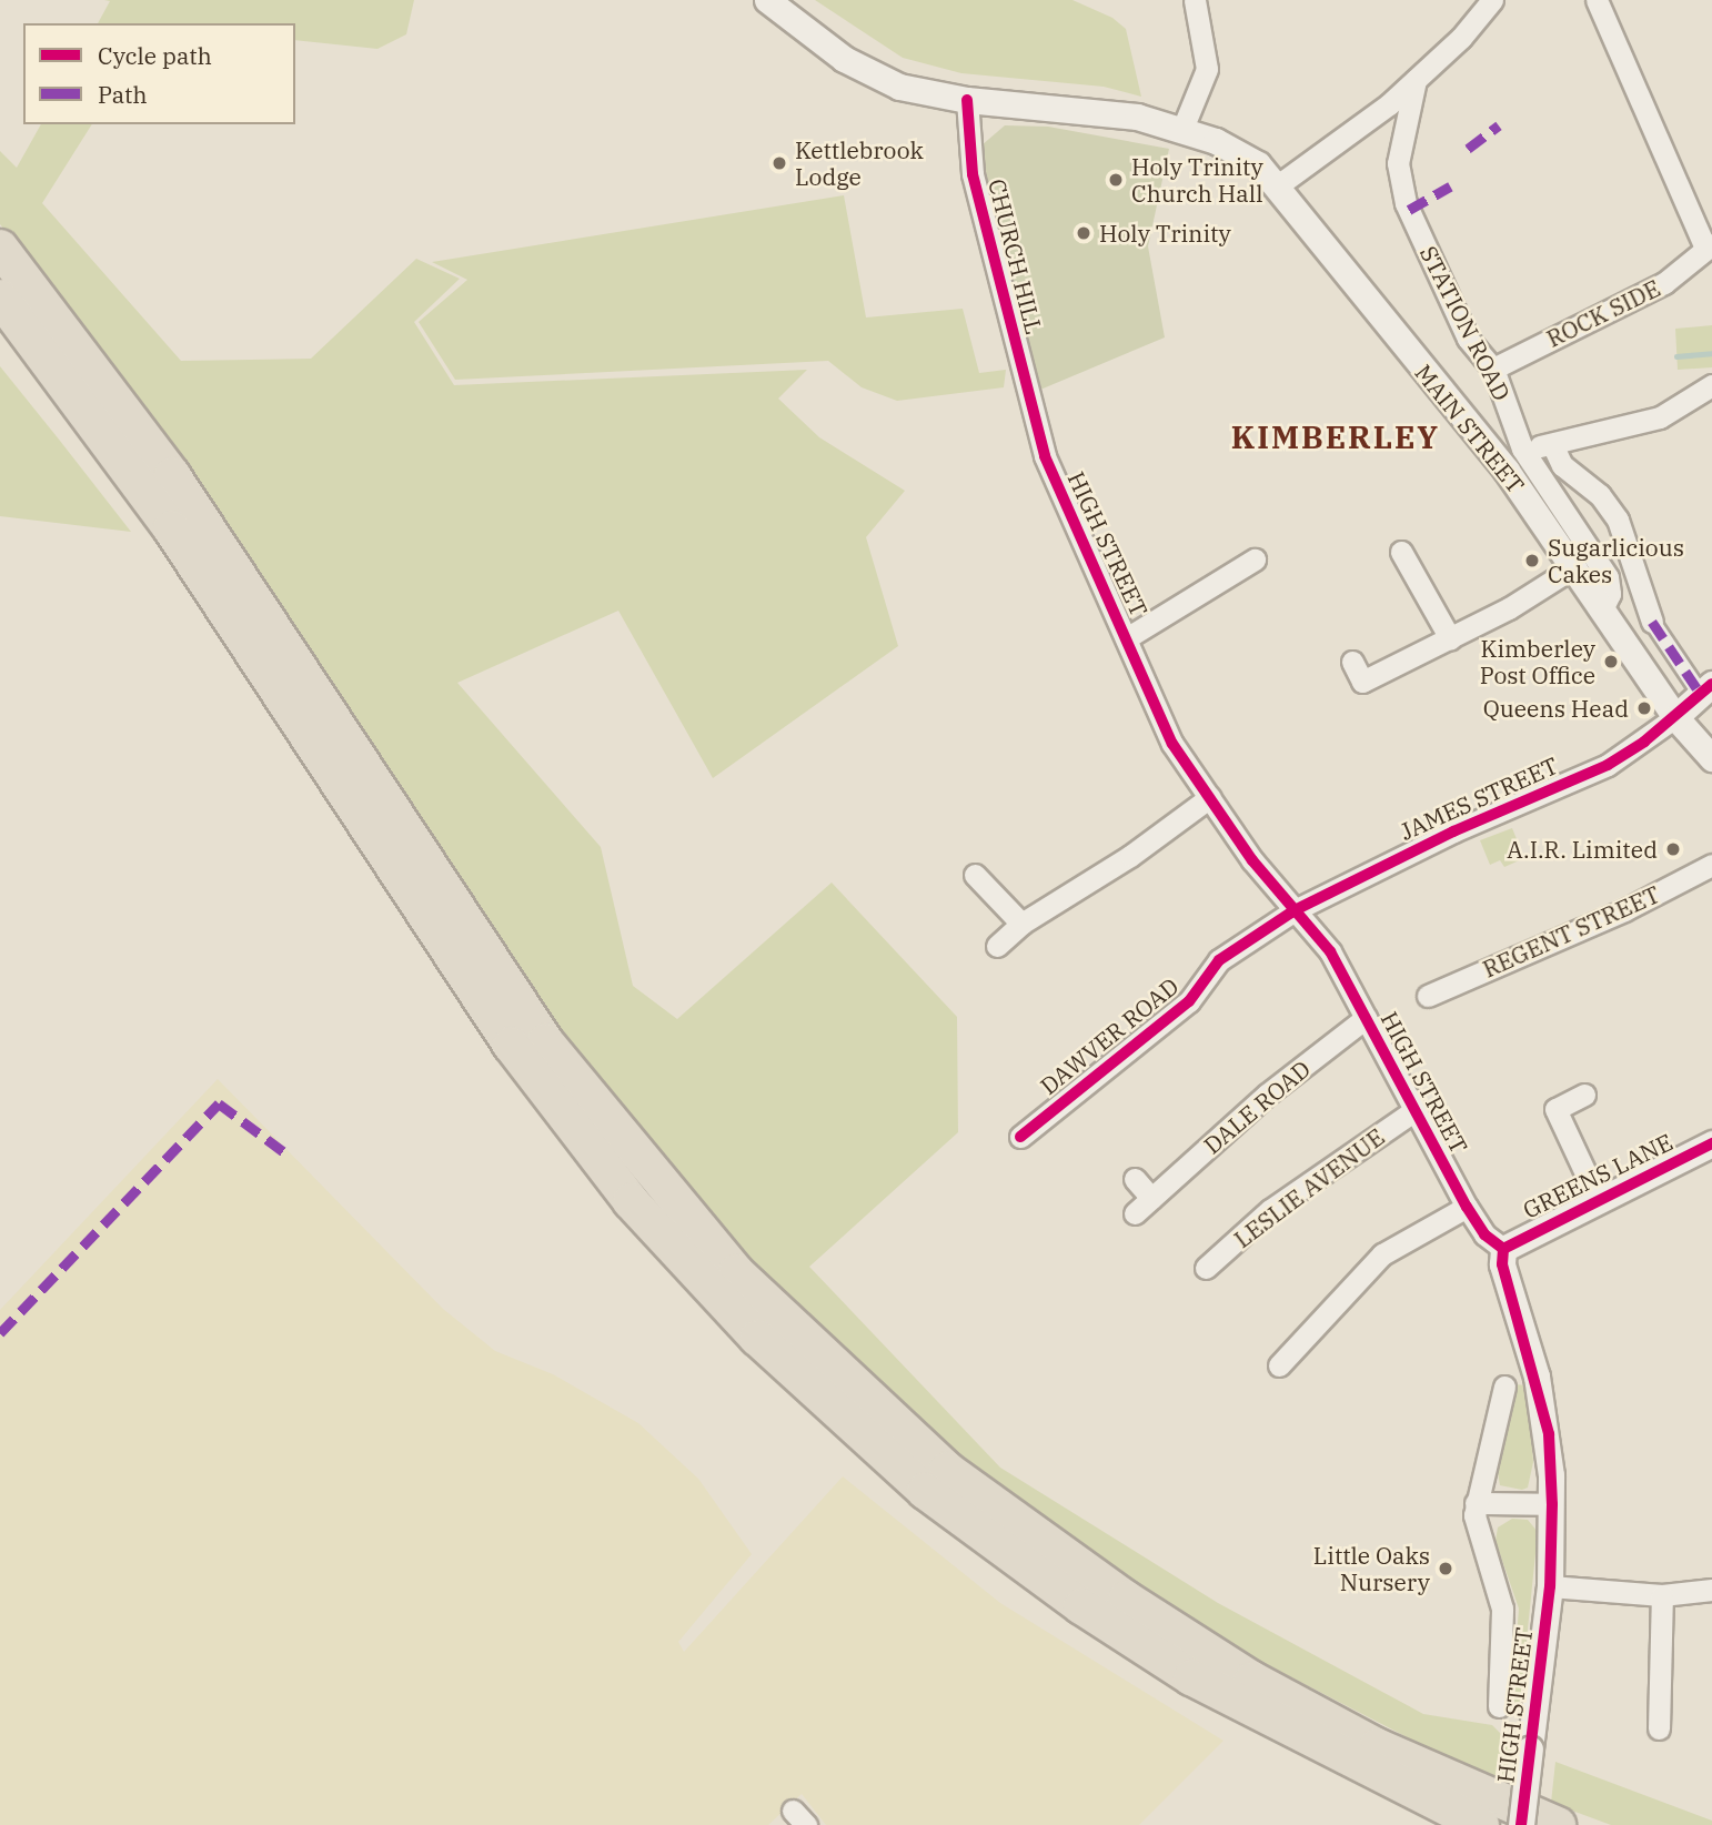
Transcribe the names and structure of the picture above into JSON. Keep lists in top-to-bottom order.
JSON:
{
  "streets": {
    "street": [
      "CHURCH HILL",
      "ROCK SIDE",
      "STATION ROAD",
      "MAIN STREET",
      "HIGH STREET",
      "JAMES STREET",
      "REGENT STREET",
      "DAWVER ROAD",
      "DALE ROAD",
      "GREENS LANE",
      "LESLIE AVENUE"
    ]
  },
  "crossings": [
    ["CHURCH HILL", "MAIN STREET"],
    ["CHURCH HILL", "HIGH STREET"],
    ["ROCK SIDE", "STATION ROAD"],
    ["STATION ROAD", "MAIN STREET"],
    ["MAIN STREET", "JAMES STREET"],
    ["HIGH STREET", "JAMES STREET"],
    ["HIGH STREET", "DAWVER ROAD"],
    ["HIGH STREET", "DALE ROAD"],
    ["HIGH STREET", "GREENS LANE"],
    ["HIGH STREET", "LESLIE AVENUE"],
    ["JAMES STREET", "DAWVER ROAD"]
  ],
  "districts": ["KIMBERLEY"],
  "places": [
    "Kettlebrook Lodge",
    "Holy Trinity Church Hall",
    "Holy Trinity",
    "Sugarlicious Cakes",
    "Kimberley Post Office",
    "Queens Head",
    "A.I.R. Limited",
    "Little Oaks Nursery"
  ],
  "legend": ["Cycle path", "Path"]
}
